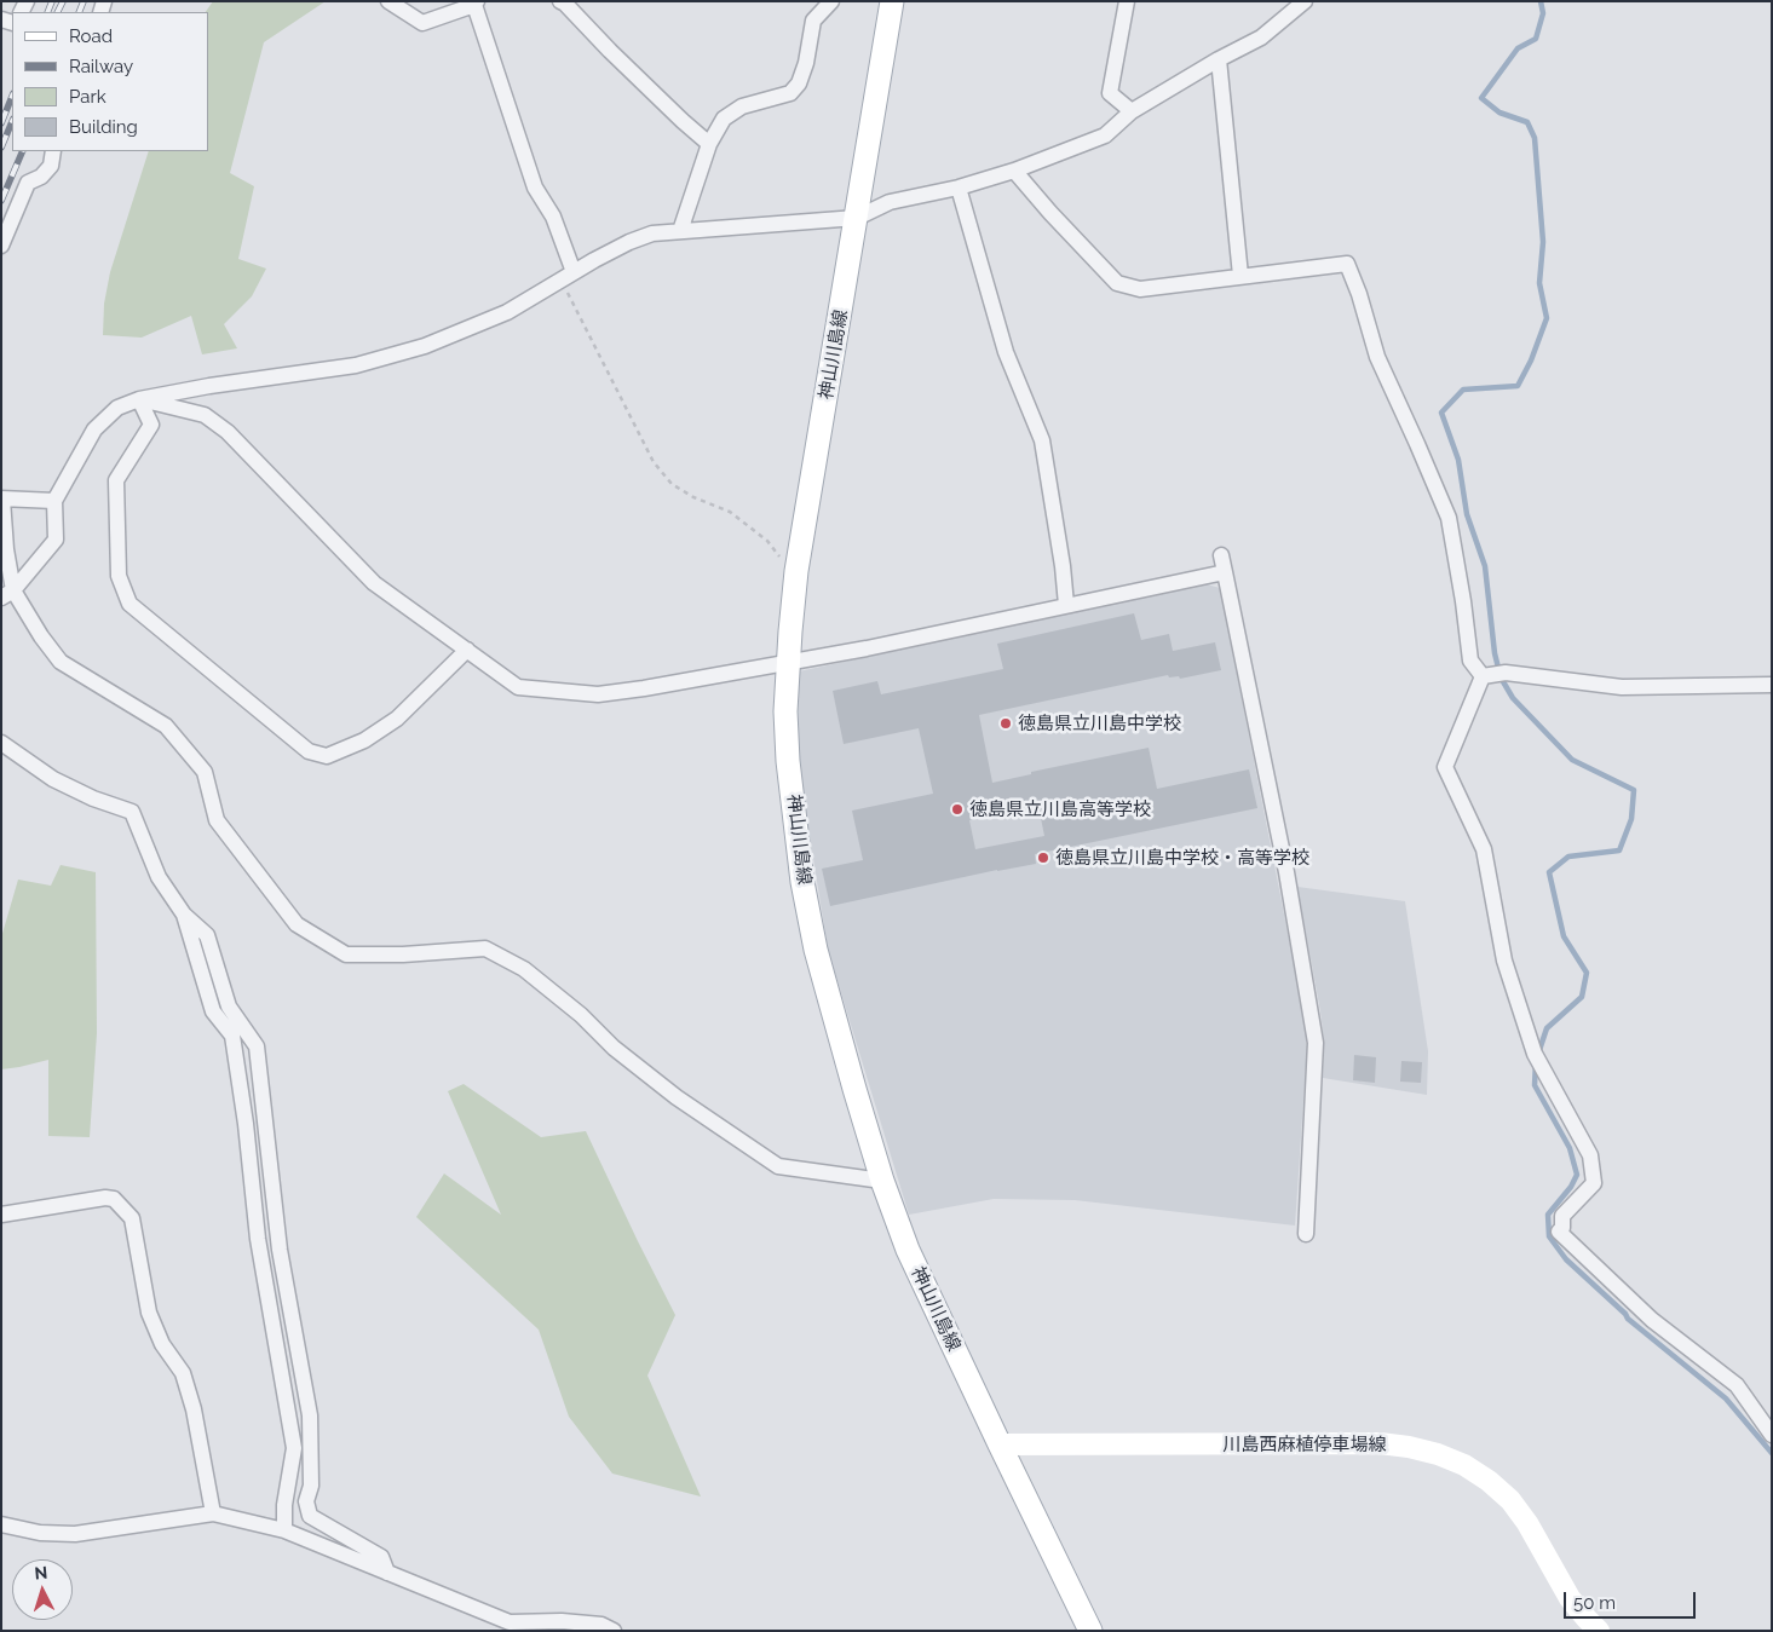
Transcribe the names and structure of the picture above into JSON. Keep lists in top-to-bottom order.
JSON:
{
  "streets": {
    "main road": ["神山川島線", "川島西麻植停車場線"]
  },
  "crossings": [
    ["神山川島線", "川島西麻植停車場線"]
  ],
  "places": ["徳島県立川島中学校", "徳島県立川島高等学校", "徳島県立川島中学校・高等学校"],
  "legend": [
    "Road",
    "Railway",
    "Park",
    "Building"
  ],
  "scale_bar": "50 m",
  "north": "top"
}
